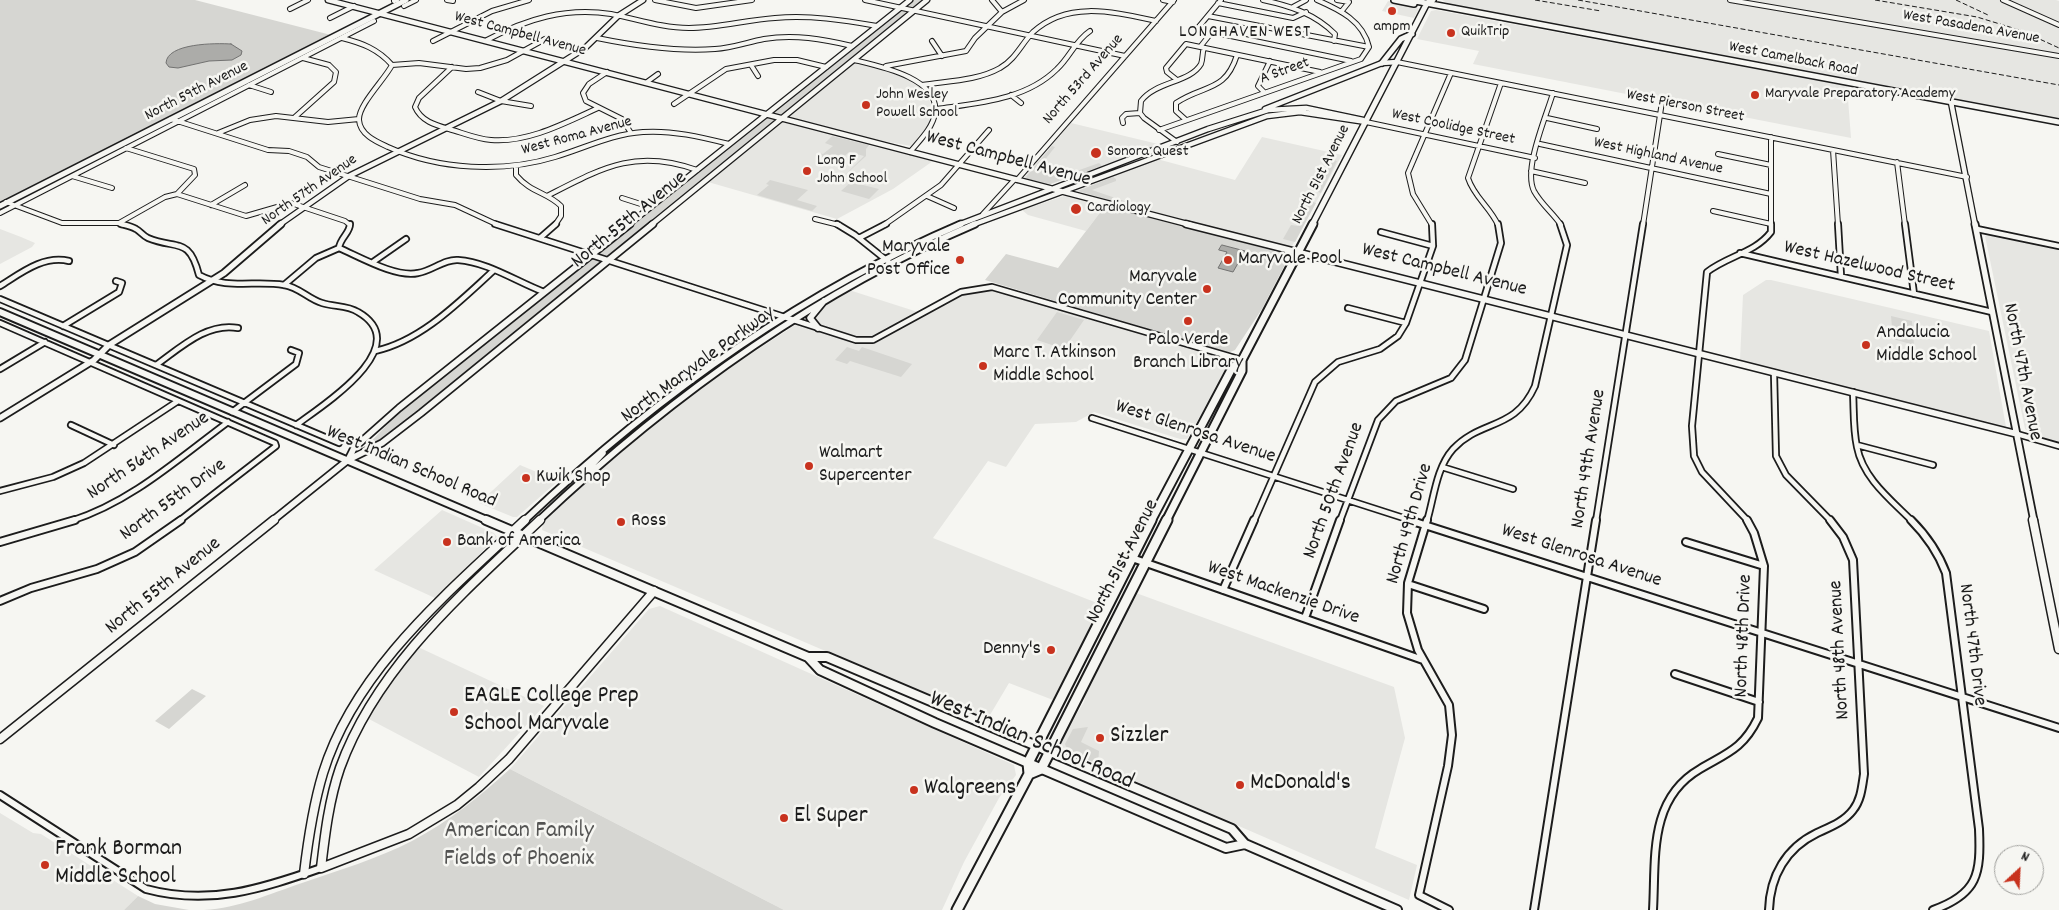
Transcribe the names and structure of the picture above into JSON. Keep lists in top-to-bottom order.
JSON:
{
  "streets": {
    "main road": [
      "West Camelback Road",
      "North 59th Avenue",
      "North 51st Avenue",
      "West Indian School Road"
    ],
    "street": [
      "West Pasadena Avenue",
      "West Campbell Avenue",
      "A Street",
      "North 53rd Avenue",
      "West Pierson Street",
      "West Coolidge Street",
      "West Roma Avenue",
      "West Highland Avenue",
      "North 57th Avenue",
      "North 55th Avenue",
      "West Hazelwood Street",
      "North Maryvale Parkway",
      "North 47th Avenue",
      "West Glenrosa Avenue",
      "North 56th Avenue",
      "North 49th Avenue",
      "North 50th Avenue",
      "North 55th Drive",
      "North 49th Drive",
      "West Mackenzie Drive",
      "North 48th Drive",
      "North 47th Drive",
      "North 48th Avenue"
    ]
  },
  "crossings": [
    ["West Campbell Avenue", "North 53rd Avenue"],
    ["West Campbell Avenue", "North 59th Avenue"],
    ["West Campbell Avenue", "North 51st Avenue"],
    ["West Campbell Avenue", "North 57th Avenue"],
    ["West Campbell Avenue", "North 55th Avenue"],
    ["West Campbell Avenue", "North Maryvale Parkway"],
    ["West Campbell Avenue", "North 47th Avenue"],
    ["West Campbell Avenue", "North 49th Avenue"],
    ["West Campbell Avenue", "North 50th Avenue"],
    ["West Campbell Avenue", "North 49th Drive"],
    ["West Campbell Avenue", "North 48th Drive"],
    ["West Campbell Avenue", "North 47th Drive"],
    ["West Campbell Avenue", "North 48th Avenue"],
    ["West Camelback Road", "North 51st Avenue"],
    ["West Camelback Road", "North 47th Avenue"],
    ["North 53rd Avenue", "North Maryvale Parkway"],
    ["West Pierson Street", "North 51st Avenue"],
    ["West Pierson Street", "North Maryvale Parkway"],
    ["West Pierson Street", "North 47th Avenue"],
    ["West Pierson Street", "North 49th Avenue"],
    ["West Pierson Street", "North 50th Avenue"],
    ["West Pierson Street", "North 49th Drive"],
    ["West Coolidge Street", "North 51st Avenue"],
    ["West Coolidge Street", "North Maryvale Parkway"],
    ["West Coolidge Street", "North 50th Avenue"],
    ["West Coolidge Street", "North 49th Drive"],
    ["West Roma Avenue", "North 57th Avenue"],
    ["West Roma Avenue", "North 55th Avenue"],
    ["West Highland Avenue", "North 49th Avenue"],
    ["West Highland Avenue", "North 49th Drive"],
    ["North 51st Avenue", "North Maryvale Parkway"],
    ["North 51st Avenue", "West Glenrosa Avenue"],
    ["North 51st Avenue", "West Indian School Road"],
    ["North 51st Avenue", "West Mackenzie Drive"],
    ["North 57th Avenue", "West Indian School Road"],
    ["North 55th Avenue", "West Indian School Road"],
    ["West Hazelwood Street", "North 47th Avenue"],
    ["West Hazelwood Street", "North 48th Drive"],
    ["North Maryvale Parkway", "West Indian School Road"],
    ["West Glenrosa Avenue", "North 49th Avenue"],
    ["West Glenrosa Avenue", "North 50th Avenue"],
    ["West Glenrosa Avenue", "North 49th Drive"],
    ["West Glenrosa Avenue", "North 48th Drive"],
    ["West Glenrosa Avenue", "North 47th Drive"],
    ["West Glenrosa Avenue", "North 48th Avenue"],
    ["North 56th Avenue", "West Indian School Road"],
    ["North 56th Avenue", "North 55th Drive"],
    ["North 50th Avenue", "West Mackenzie Drive"],
    ["North 49th Drive", "West Mackenzie Drive"]
  ],
  "districts": ["LONGHAVEN WEST"],
  "parks": ["American Family Fields of Phoenix"],
  "places": [
    "ampm",
    "QuikTrip",
    "Maryvale Preparatory Academy",
    "John Wesley Powell School",
    "Sonora Quest",
    "Long F John School",
    "Cardiology",
    "Maryvale Post Office",
    "Maryvale Pool",
    "Maryvale Community Center",
    "Palo Verde Branch Library",
    "Andalucia Middle School",
    "Marc T. Atkinson Middle School",
    "Walmart Supercenter",
    "Kwik Shop",
    "Ross",
    "Bank of America",
    "Denny's",
    "EAGLE College Prep School Maryvale",
    "Sizzler",
    "McDonald's",
    "Walgreens",
    "El Super",
    "Frank Borman Middle School"
  ],
  "north": "top right"
}
